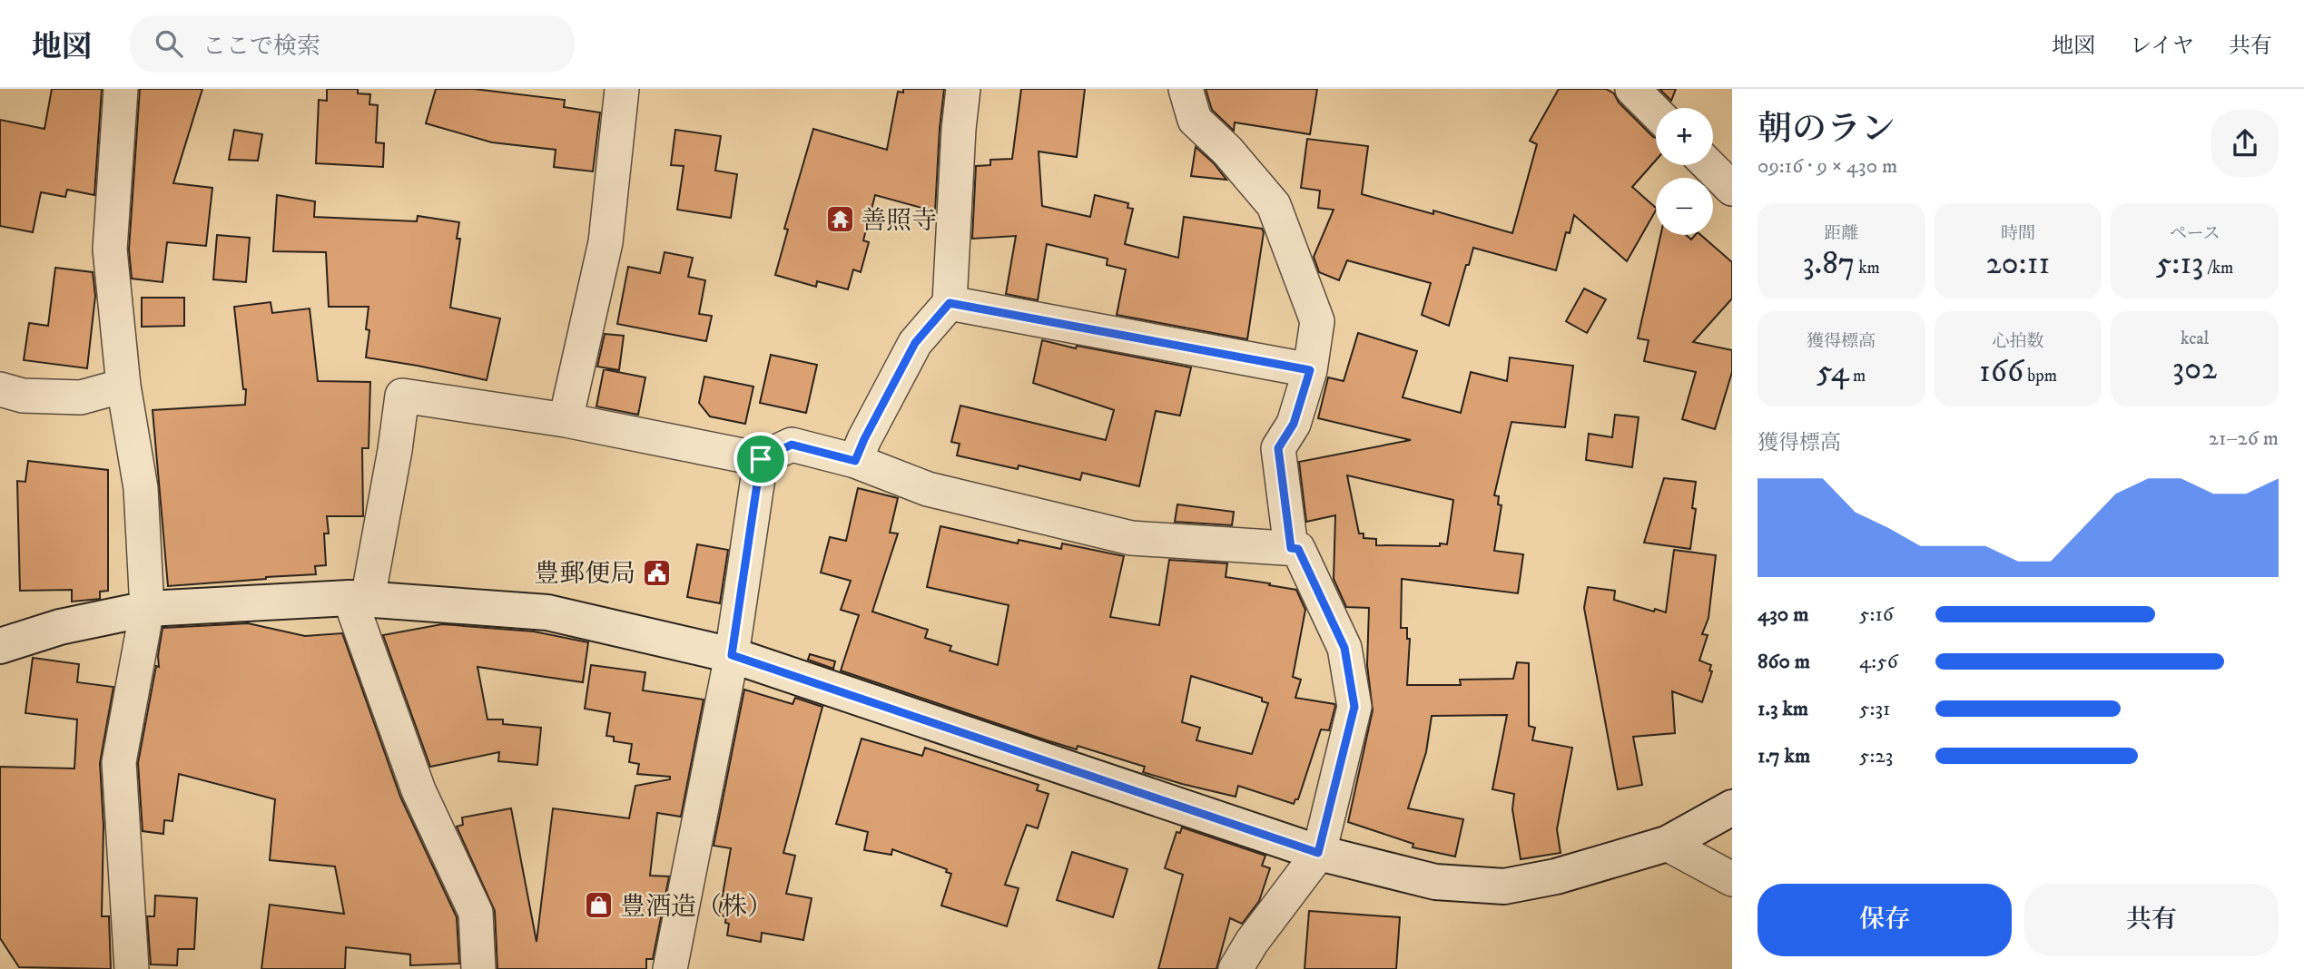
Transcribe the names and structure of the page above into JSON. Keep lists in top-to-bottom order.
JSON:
{
  "places": {
    "temple": ["善照寺"],
    "public building": ["豊郵便局"],
    "shop": ["豊酒造（株）"]
  },
  "page": {
    "header": "地図",
    "search": "ここで検索",
    "nav": ["地図", "レイヤ", "共有"],
    "heading": ["朝のラン", "09:16 · 9 × 430 m"],
    "map_buttons": ["+", "−"],
    "stats": [
      ["距離", "3.87 km"],
      ["時間", "20:11"],
      ["ペース", "5:13 /km"],
      ["獲得標高", "54 m"],
      ["心拍数", "166 bpm"],
      ["kcal", "302"]
    ],
    "chart": ["獲得標高", "21–26 m"],
    "list": [
      {
        "name": "430 m",
        "note": "5:16"
      },
      {
        "name": "860 m",
        "note": "4:56"
      },
      {
        "name": "1.3 km",
        "note": "5:31"
      },
      {
        "name": "1.7 km",
        "note": "5:23"
      }
    ],
    "buttons": ["保存", "共有"]
  }
}
